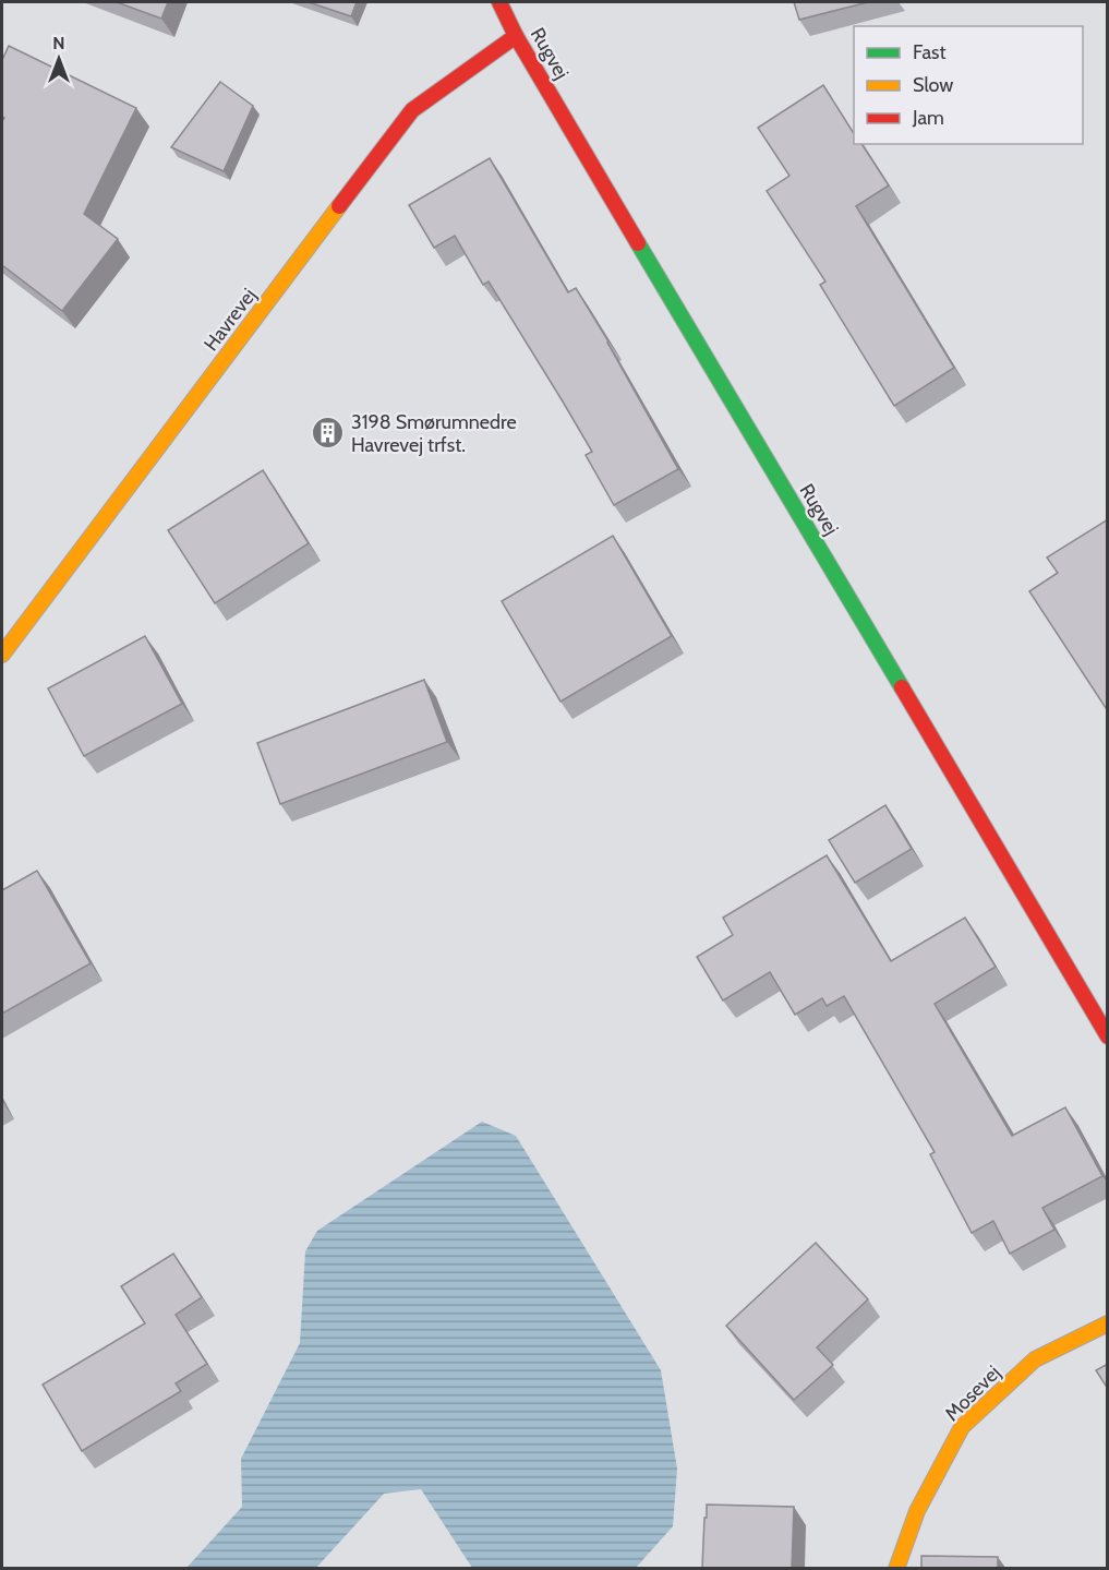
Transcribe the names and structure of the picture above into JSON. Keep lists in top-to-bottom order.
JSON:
{
  "streets": {
    "street": ["Rugvej", "Havrevej", "Mosevej"]
  },
  "crossings": [
    ["Rugvej", "Havrevej"]
  ],
  "places": {
    "building": ["3198 Smørumnedre Havrevej trfst."]
  },
  "legend": ["Fast", "Slow", "Jam"],
  "north": "top"
}
